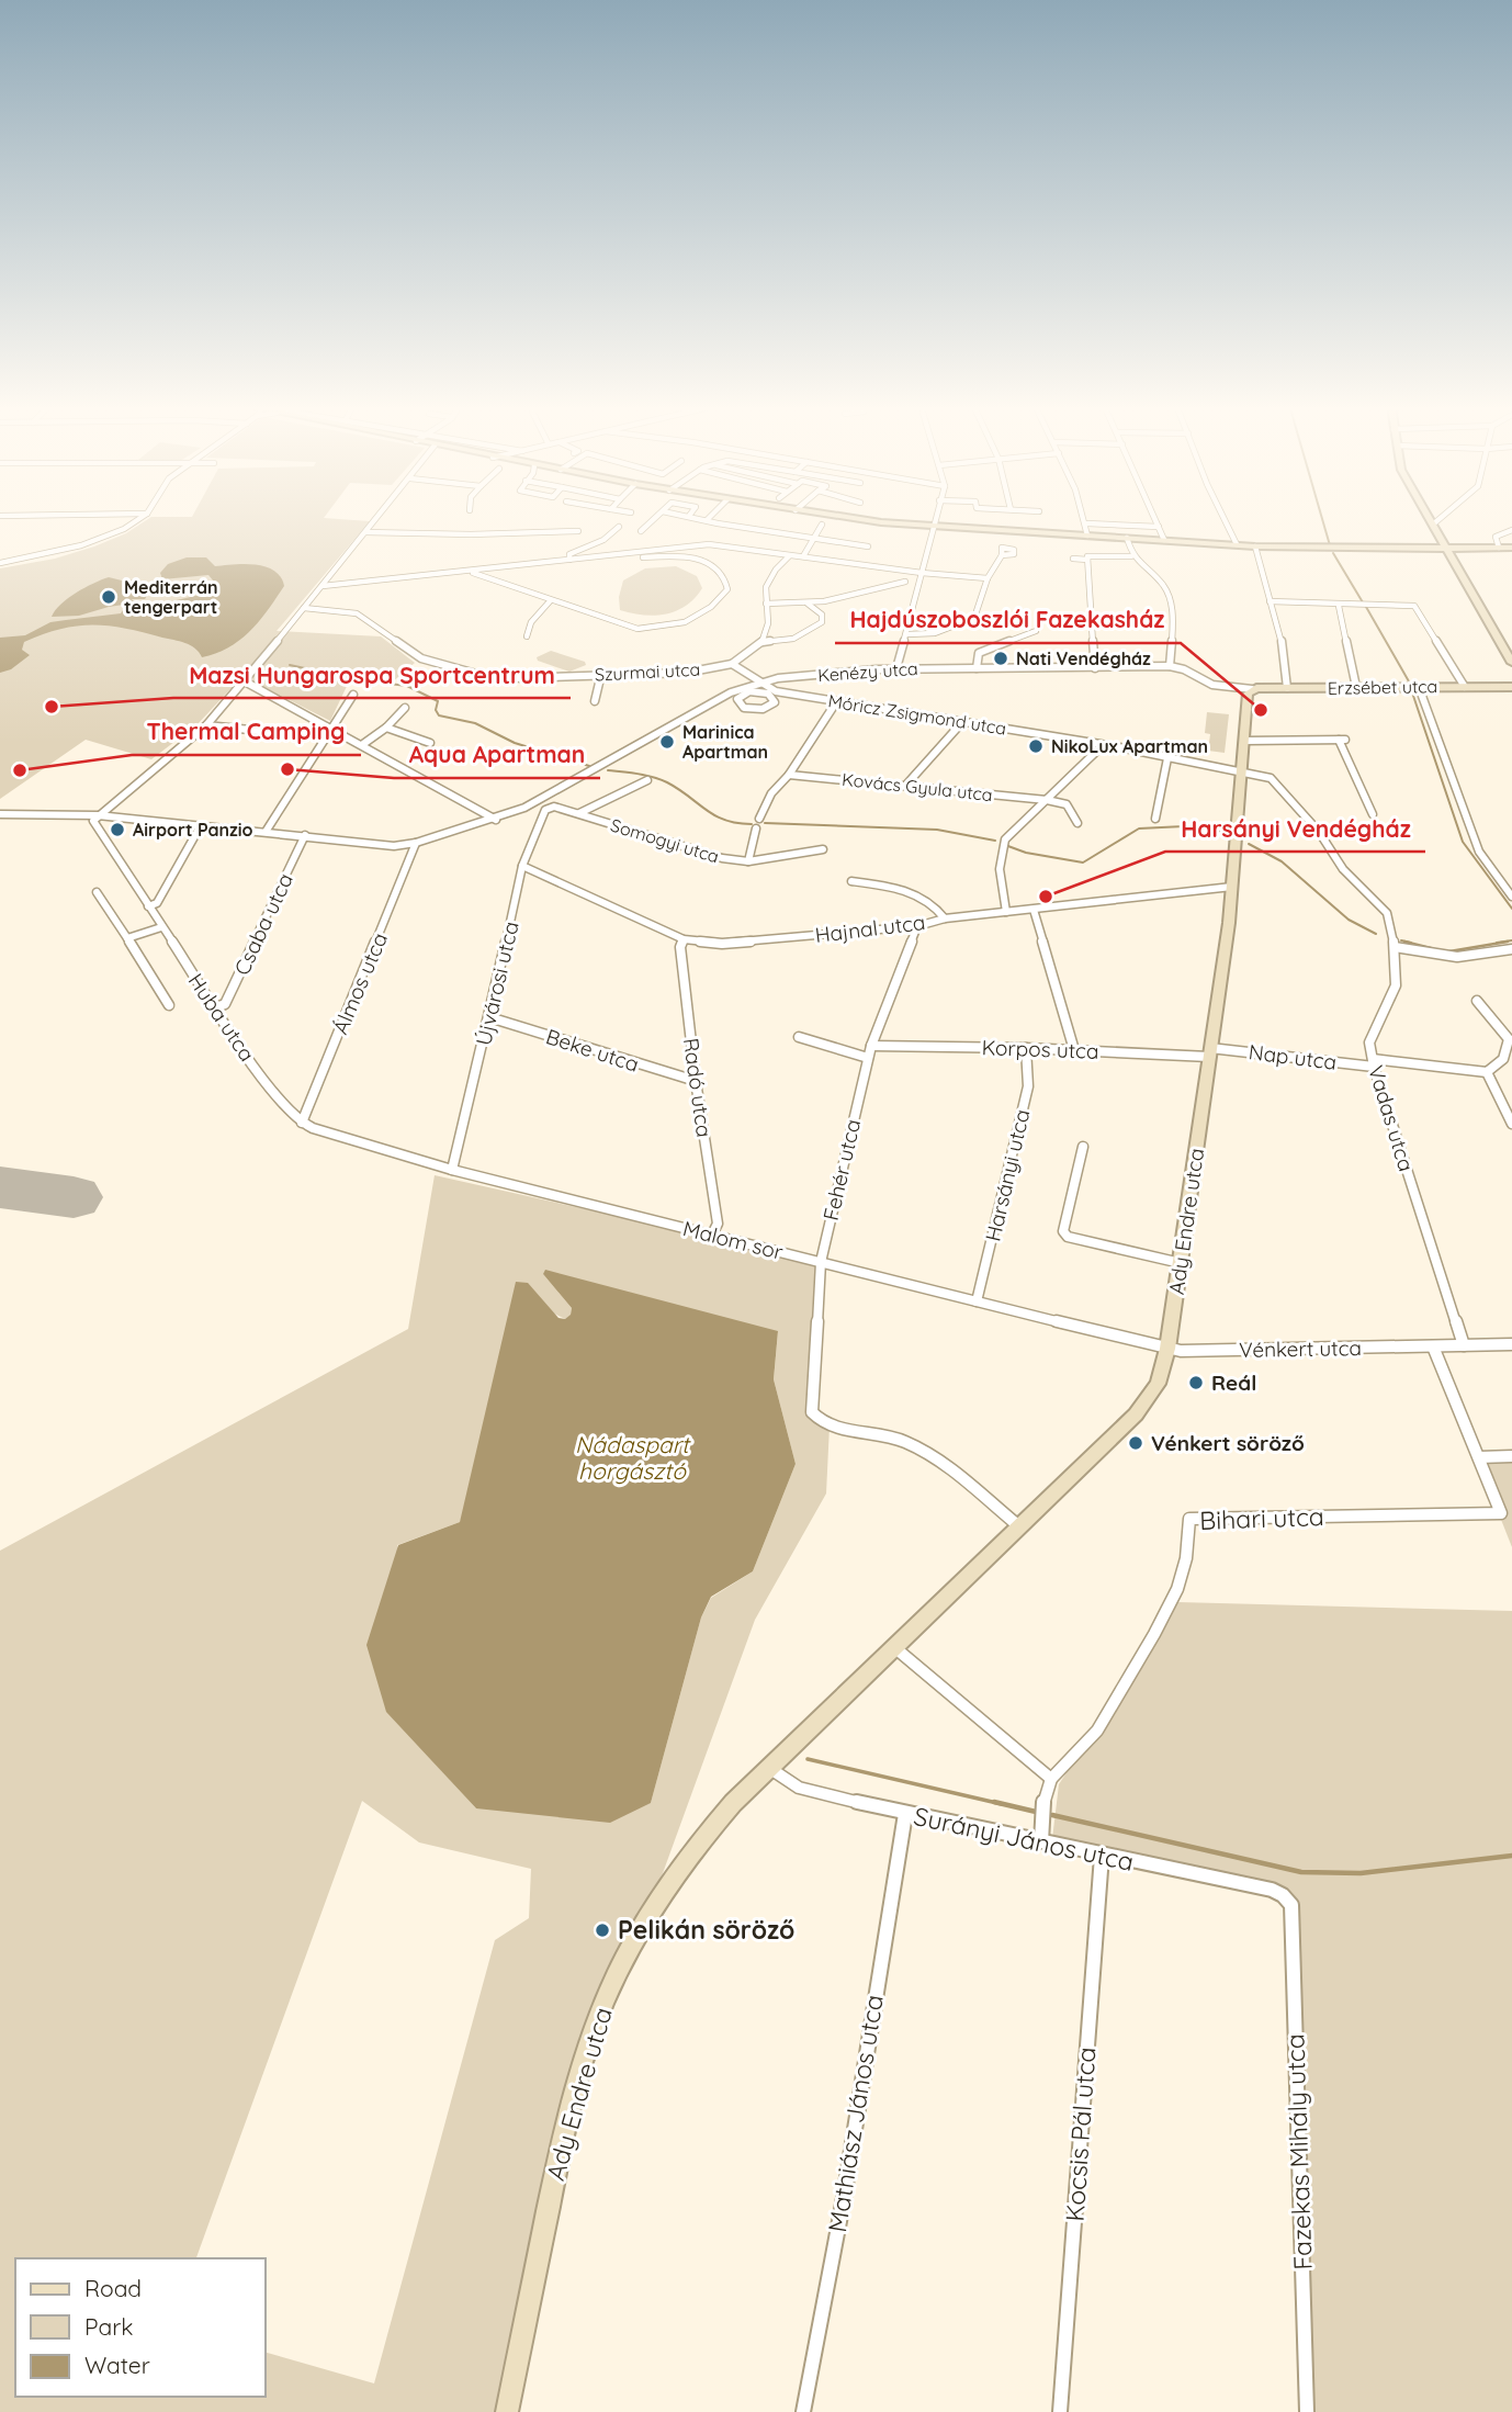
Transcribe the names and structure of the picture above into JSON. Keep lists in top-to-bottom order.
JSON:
{
  "streets": {
    "main road": ["Erzsébet utca", "Ady Endre utca"],
    "street": [
      "Szurmai utca",
      "Kenézy utca",
      "Móricz Zsigmond utca",
      "Kovács Gyula utca",
      "Somogyi utca",
      "Csaba utca",
      "Hajnal utca",
      "Álmos utca",
      "Újvárosi utca",
      "Huba utca",
      "Korpos utca",
      "Beke utca",
      "Nap utca",
      "Radó utca",
      "Vadas utca",
      "Fehér utca",
      "Harsányi utca",
      "Malom sor",
      "Vénkert utca",
      "Bihari utca",
      "Surányi János utca",
      "Mathiász János utca",
      "Kocsis Pál utca",
      "Fazekas Mihály utca"
    ]
  },
  "crossings": [
    ["Szurmai utca", "Móricz Zsigmond utca"],
    ["Kenézy utca", "Móricz Zsigmond utca"],
    ["Kenézy utca", "Csaba utca"],
    ["Kenézy utca", "Álmos utca"],
    ["Kenézy utca", "Huba utca"],
    ["Erzsébet utca", "Ady Endre utca"],
    ["Móricz Zsigmond utca", "Vadas utca"],
    ["Móricz Zsigmond utca", "Ady Endre utca"],
    ["Somogyi utca", "Újvárosi utca"],
    ["Csaba utca", "Huba utca"],
    ["Hajnal utca", "Újvárosi utca"],
    ["Hajnal utca", "Radó utca"],
    ["Hajnal utca", "Fehér utca"],
    ["Hajnal utca", "Ady Endre utca"],
    ["Álmos utca", "Huba utca"],
    ["Álmos utca", "Malom sor"],
    ["Újvárosi utca", "Beke utca"],
    ["Újvárosi utca", "Malom sor"],
    ["Huba utca", "Malom sor"],
    ["Korpos utca", "Nap utca"],
    ["Korpos utca", "Fehér utca"],
    ["Korpos utca", "Harsányi utca"],
    ["Korpos utca", "Ady Endre utca"],
    ["Beke utca", "Radó utca"],
    ["Nap utca", "Vadas utca"],
    ["Nap utca", "Ady Endre utca"],
    ["Radó utca", "Malom sor"],
    ["Vadas utca", "Ady Endre utca"],
    ["Vadas utca", "Vénkert utca"],
    ["Fehér utca", "Ady Endre utca"],
    ["Fehér utca", "Malom sor"],
    ["Harsányi utca", "Malom sor"],
    ["Ady Endre utca", "Malom sor"],
    ["Ady Endre utca", "Vénkert utca"],
    ["Ady Endre utca", "Surányi János utca"],
    ["Malom sor", "Vénkert utca"],
    ["Bihari utca", "Surányi János utca"],
    ["Surányi János utca", "Mathiász János utca"],
    ["Surányi János utca", "Kocsis Pál utca"],
    ["Surányi János utca", "Fazekas Mihály utca"]
  ],
  "water": ["Nádaspart horgásztó"],
  "places": [
    "Mediterrán tengerpart",
    "Nati Vendégház",
    "Mazsi Hungarospa Sportcentrum",
    "Hajdúszoboszlói Fazekasház",
    "Marinica Apartman",
    "NikoLux Apartman",
    "Aqua Apartman",
    "Thermal Camping",
    "Airport Panzio",
    "Harsányi Vendégház",
    "Reál",
    "Vénkert söröző",
    "Pelikán söröző"
  ],
  "legend": ["Road", "Park", "Water"]
}
